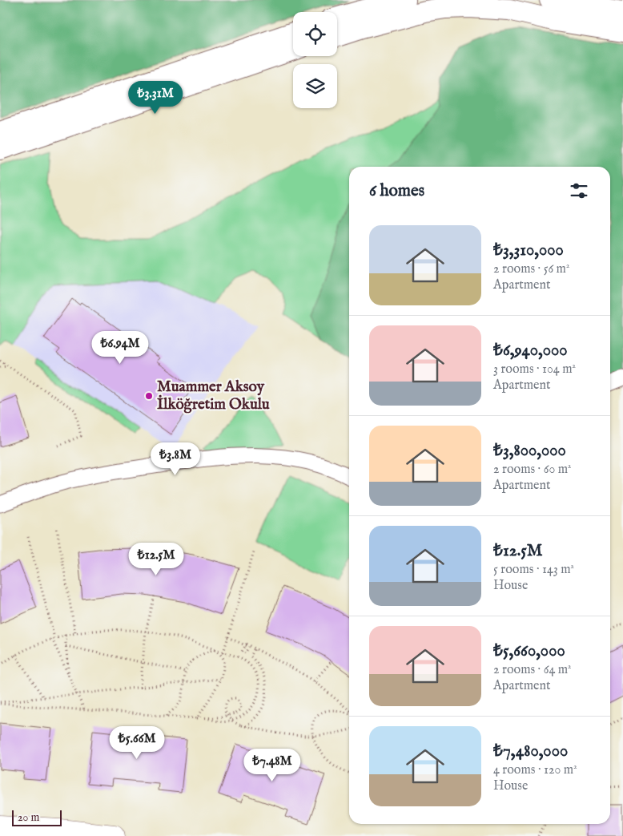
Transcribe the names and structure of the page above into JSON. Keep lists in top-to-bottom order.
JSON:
{
  "places": ["Muammer Aksoy İlköğretim Okulu"],
  "scale_bar": "20 m",
  "page": {
    "price": [
      "₺3.31M",
      "₺6.94M",
      "₺3.8M",
      "₺12.5M",
      "₺5.66M",
      "₺7.48M"
    ],
    "heading": "6 homes",
    "list": [
      {
        "name": "₺3,310,000",
        "note": "2 rooms · 56 m² · Apartment"
      },
      {
        "name": "₺6,940,000",
        "note": "3 rooms · 104 m² · Apartment"
      },
      {
        "name": "₺3,800,000",
        "note": "2 rooms · 60 m² · Apartment"
      },
      {
        "name": "₺12.5M",
        "note": "5 rooms · 143 m² · House"
      },
      {
        "name": "₺5,660,000",
        "note": "2 rooms · 64 m² · Apartment"
      },
      {
        "name": "₺7,480,000",
        "note": "4 rooms · 120 m² · House"
      }
    ],
    "scale": "20 m"
  }
}
